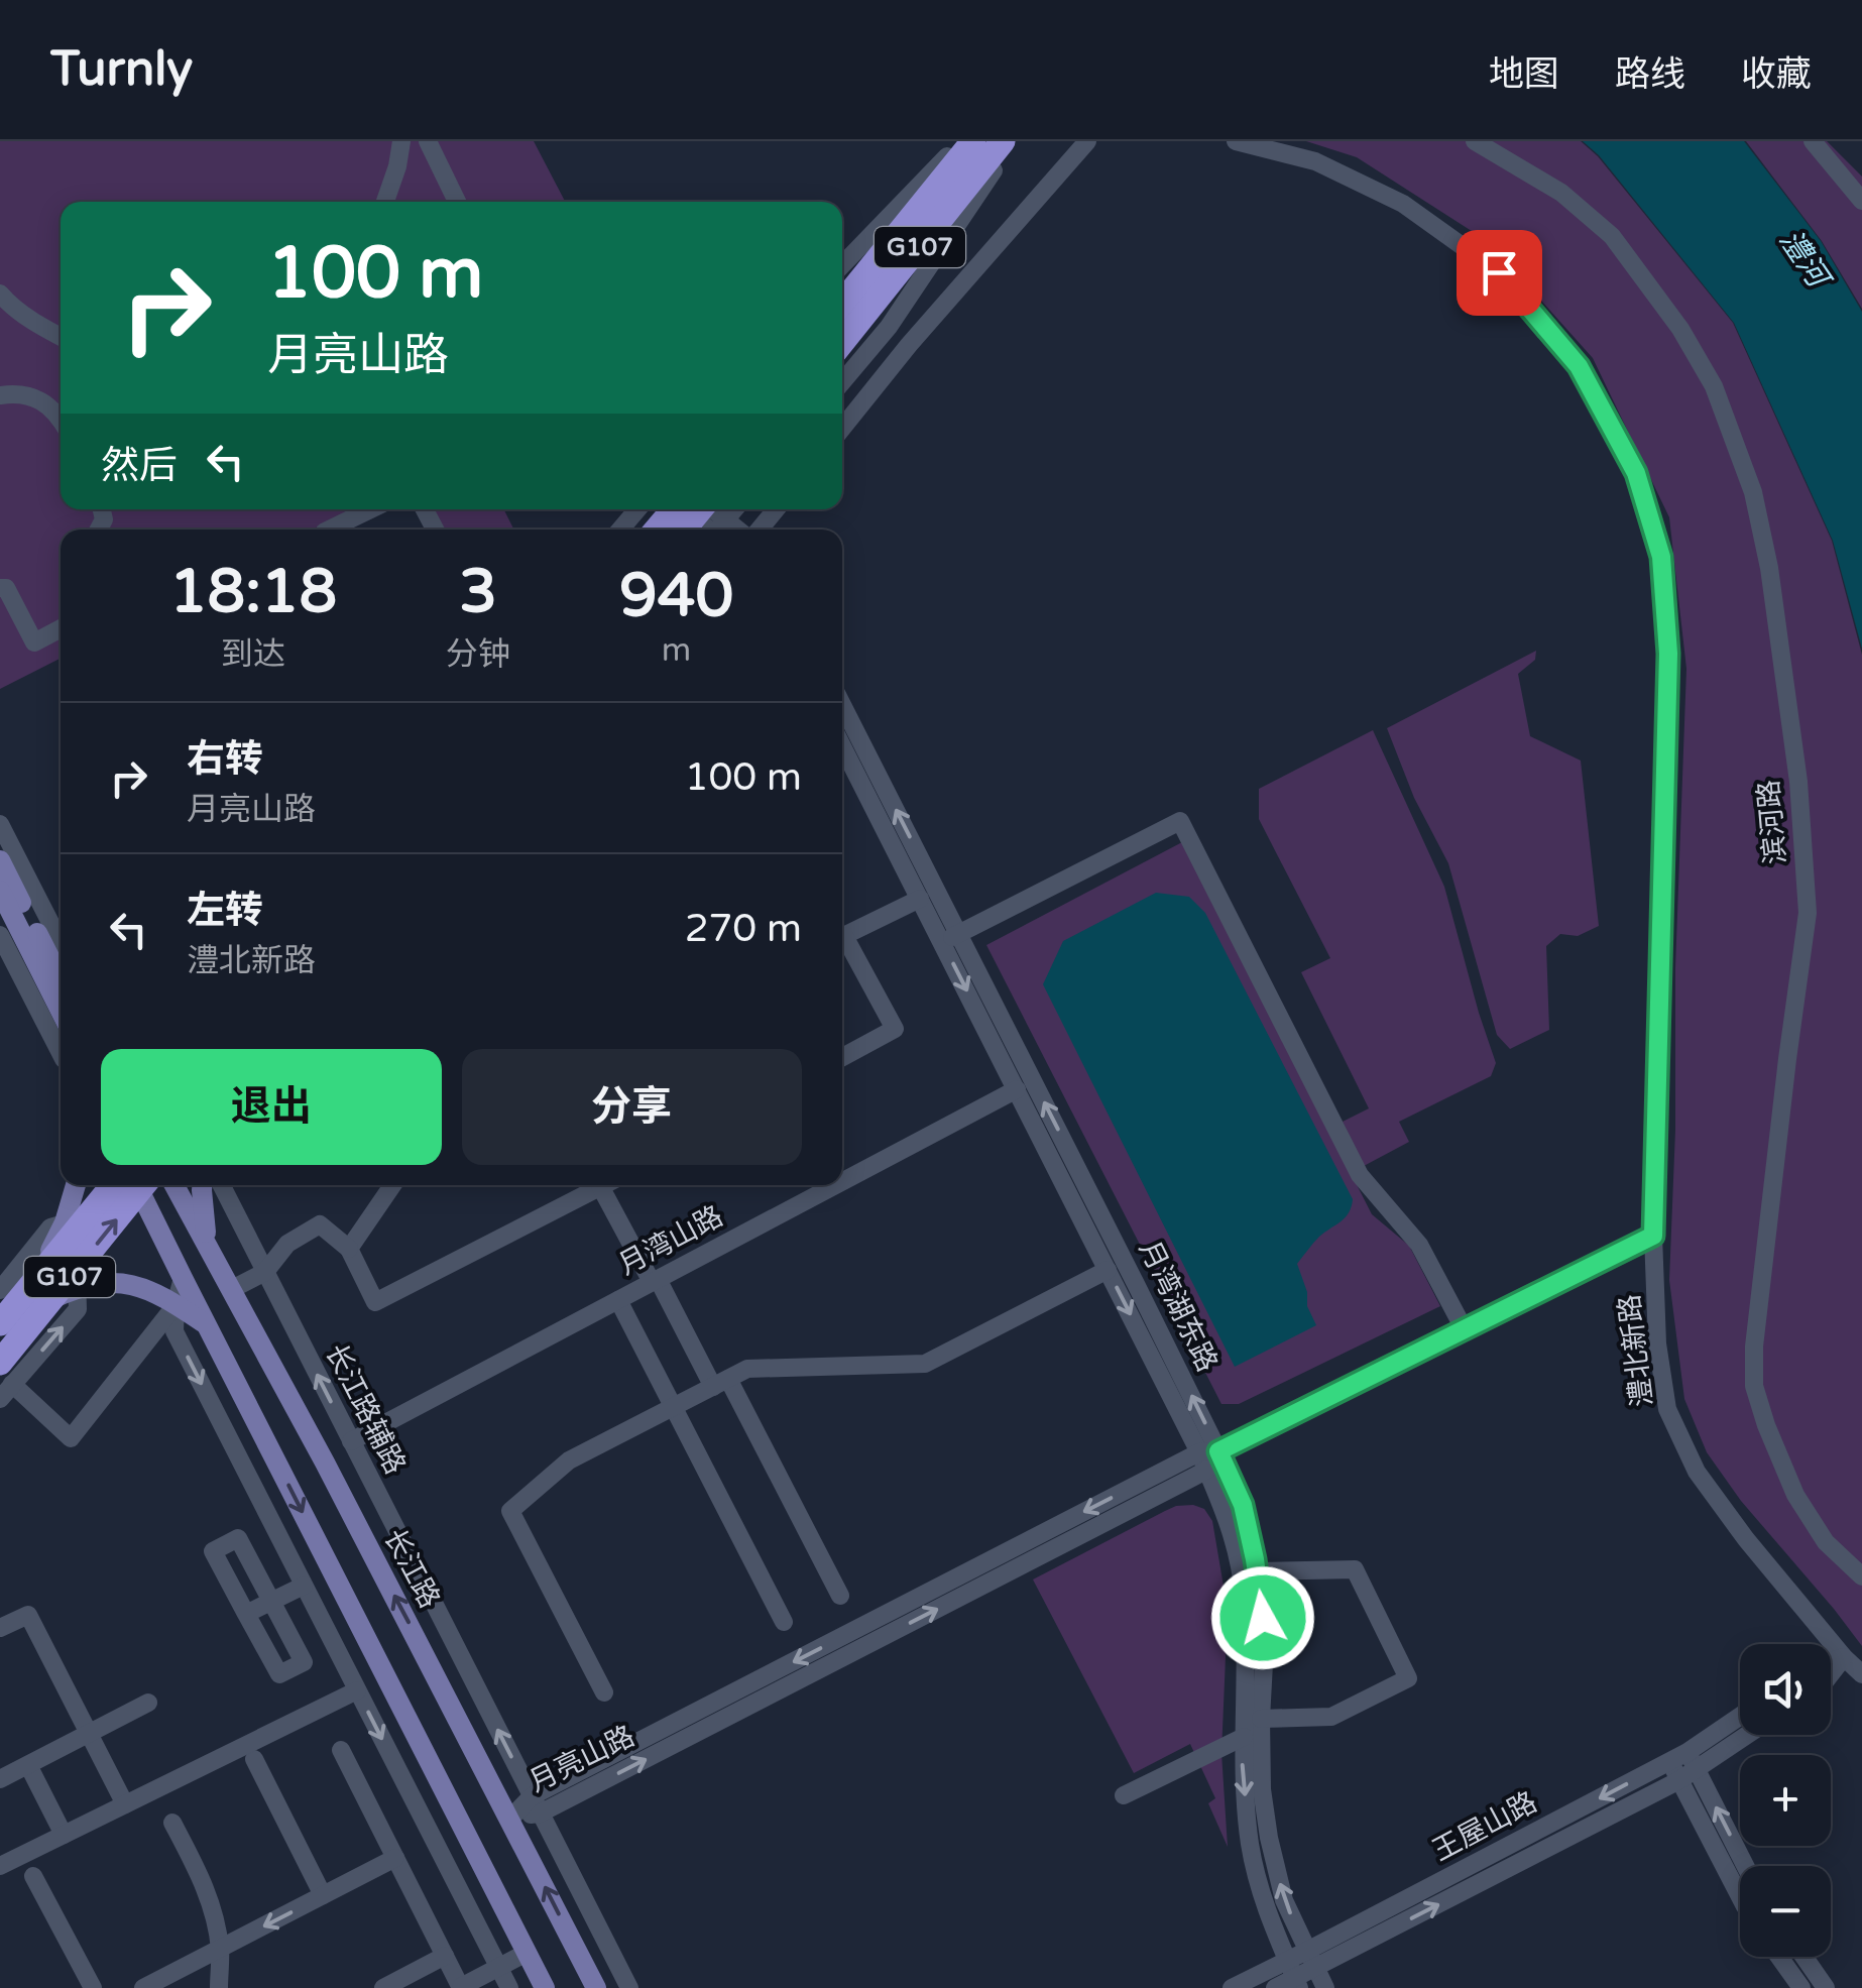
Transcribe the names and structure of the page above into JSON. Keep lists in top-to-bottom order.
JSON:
{
  "streets": {
    "highway": ["G107"],
    "main road": ["长江路"],
    "street": [
      "滨河路",
      "月湾山路",
      "月湾湖东路",
      "澧北新路",
      "长江路辅路",
      "月亮山路",
      "王屋山路"
    ]
  },
  "crossings": [
    ["月湾山路", "月湾湖东路"],
    ["月湾山路", "长江路辅路"],
    ["月湾湖东路", "月亮山路"],
    ["月湾湖东路", "王屋山路"],
    ["澧北新路", "月亮山路"],
    ["长江路辅路", "月亮山路"],
    ["长江路", "月亮山路"]
  ],
  "water": ["澧河"],
  "page": {
    "header": "Turnly",
    "nav": ["地图", "路线", "收藏"],
    "turn": ["100 m", "月亮山路"],
    "then": "然后",
    "eta": [
      "18:18",
      "到达",
      "3",
      "分钟",
      "940",
      "m"
    ],
    "list": [
      {
        "name": "右转",
        "note": "月亮山路",
        "value": "100 m"
      },
      {
        "name": "左转",
        "note": "澧北新路",
        "value": "270 m"
      }
    ],
    "buttons": ["退出", "分享"],
    "map_buttons": ["+", "−"]
  }
}
